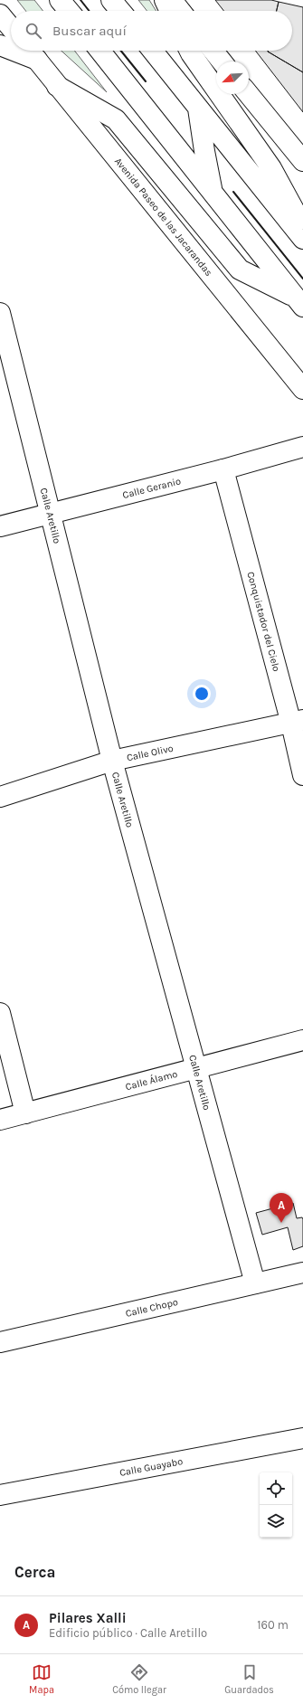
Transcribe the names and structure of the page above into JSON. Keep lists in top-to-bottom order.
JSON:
{
  "streets": {
    "main road": [
      "Avenida Paseo de las Jacarandas",
      "Calle Geranio",
      "Calle Aretillo",
      "Conquistador del Cielo",
      "Calle Olivo",
      "Calle Álamo",
      "Calle Chopo",
      "Calle Guayabo"
    ]
  },
  "crossings": [
    ["Calle Geranio", "Calle Aretillo"],
    ["Calle Geranio", "Conquistador del Cielo"],
    ["Calle Aretillo", "Calle Olivo"],
    ["Calle Aretillo", "Calle Álamo"],
    ["Calle Aretillo", "Calle Chopo"],
    ["Conquistador del Cielo", "Calle Olivo"]
  ],
  "north": "bottom left",
  "page": {
    "search": "Buscar aquí",
    "pins": "A",
    "heading": "Cerca",
    "list": [
      {
        "mark": "A",
        "name": "Pilares Xalli",
        "note": "Edificio público · Calle Aretillo",
        "value": "160 m"
      }
    ],
    "nav": ["Mapa", "Cómo llegar", "Guardados"]
  }
}
